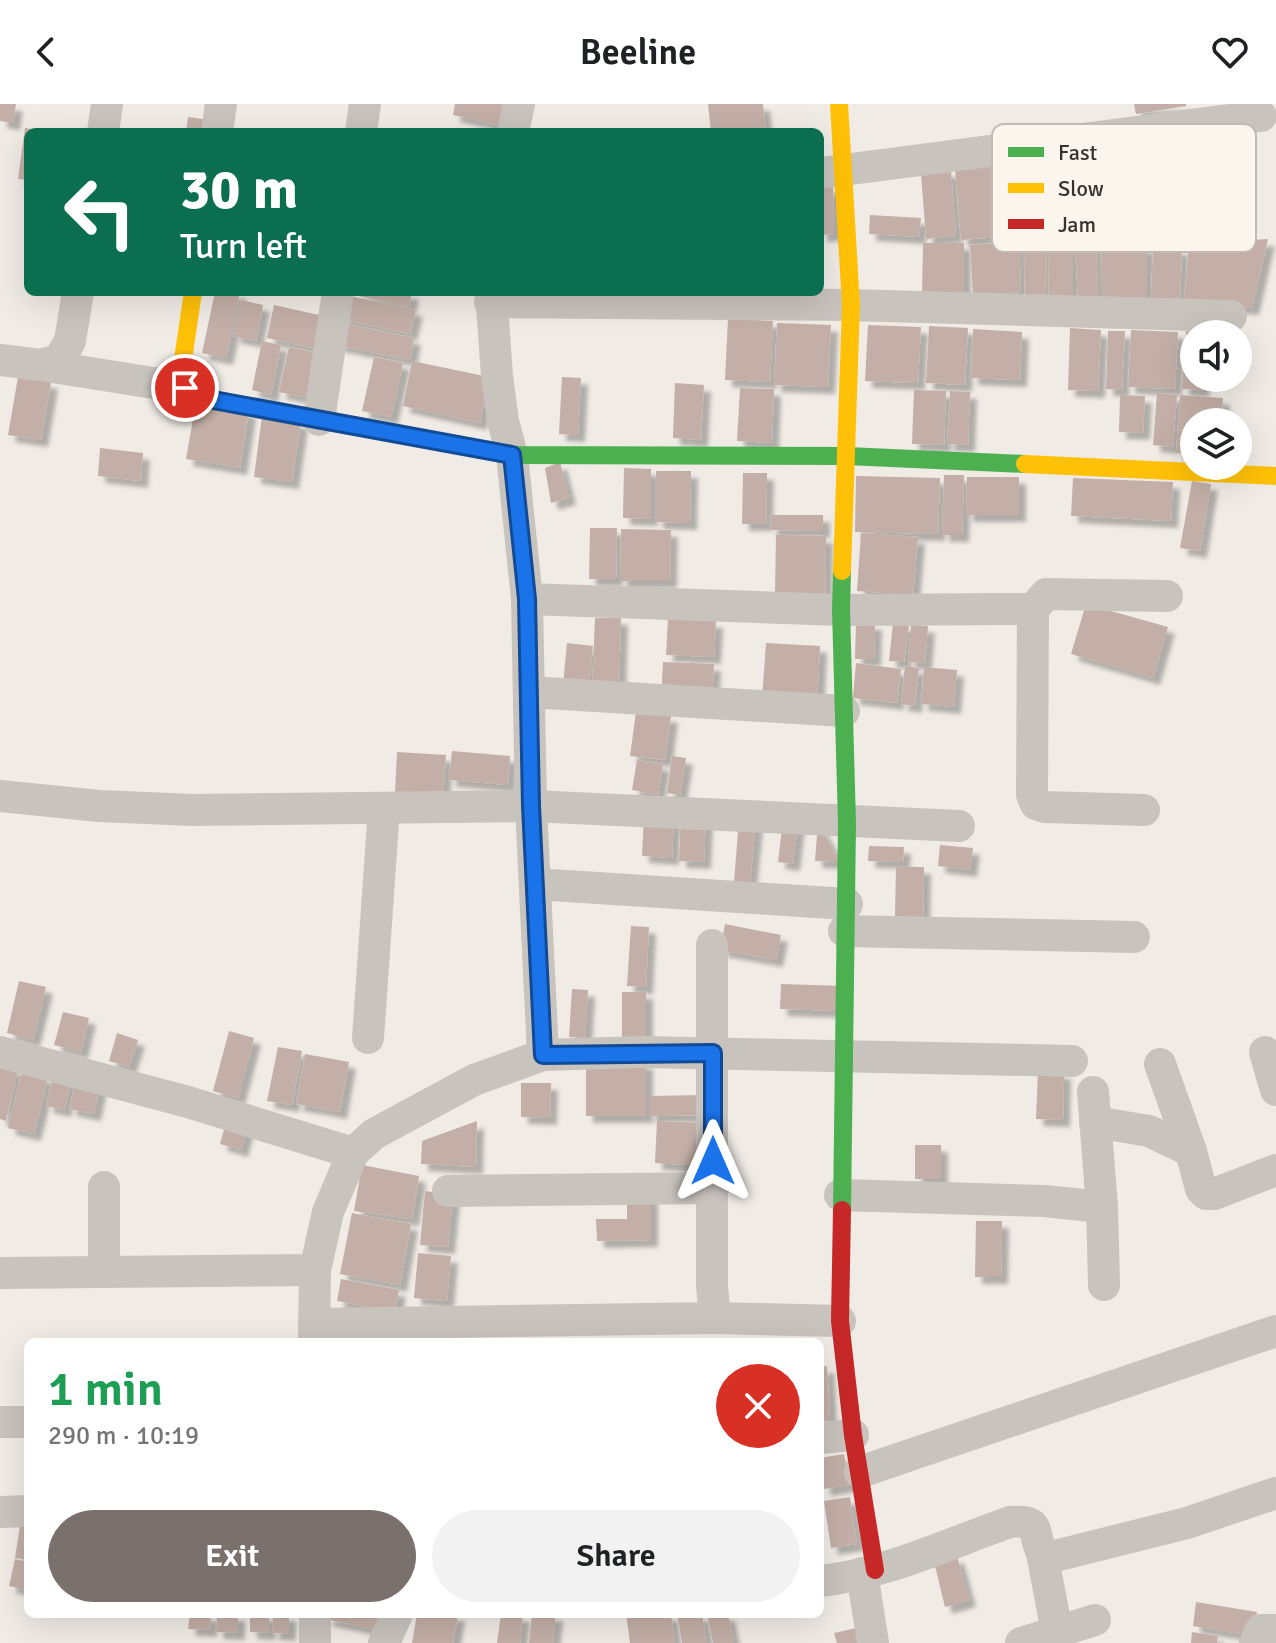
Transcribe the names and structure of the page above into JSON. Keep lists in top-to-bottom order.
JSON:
{
  "legend": ["Fast", "Slow", "Jam"],
  "page": {
    "header": "Beeline",
    "turn": ["30 m", "Turn left"],
    "heading": ["1 min", "290 m · 10:19"],
    "buttons": ["Exit", "Share"]
  }
}
